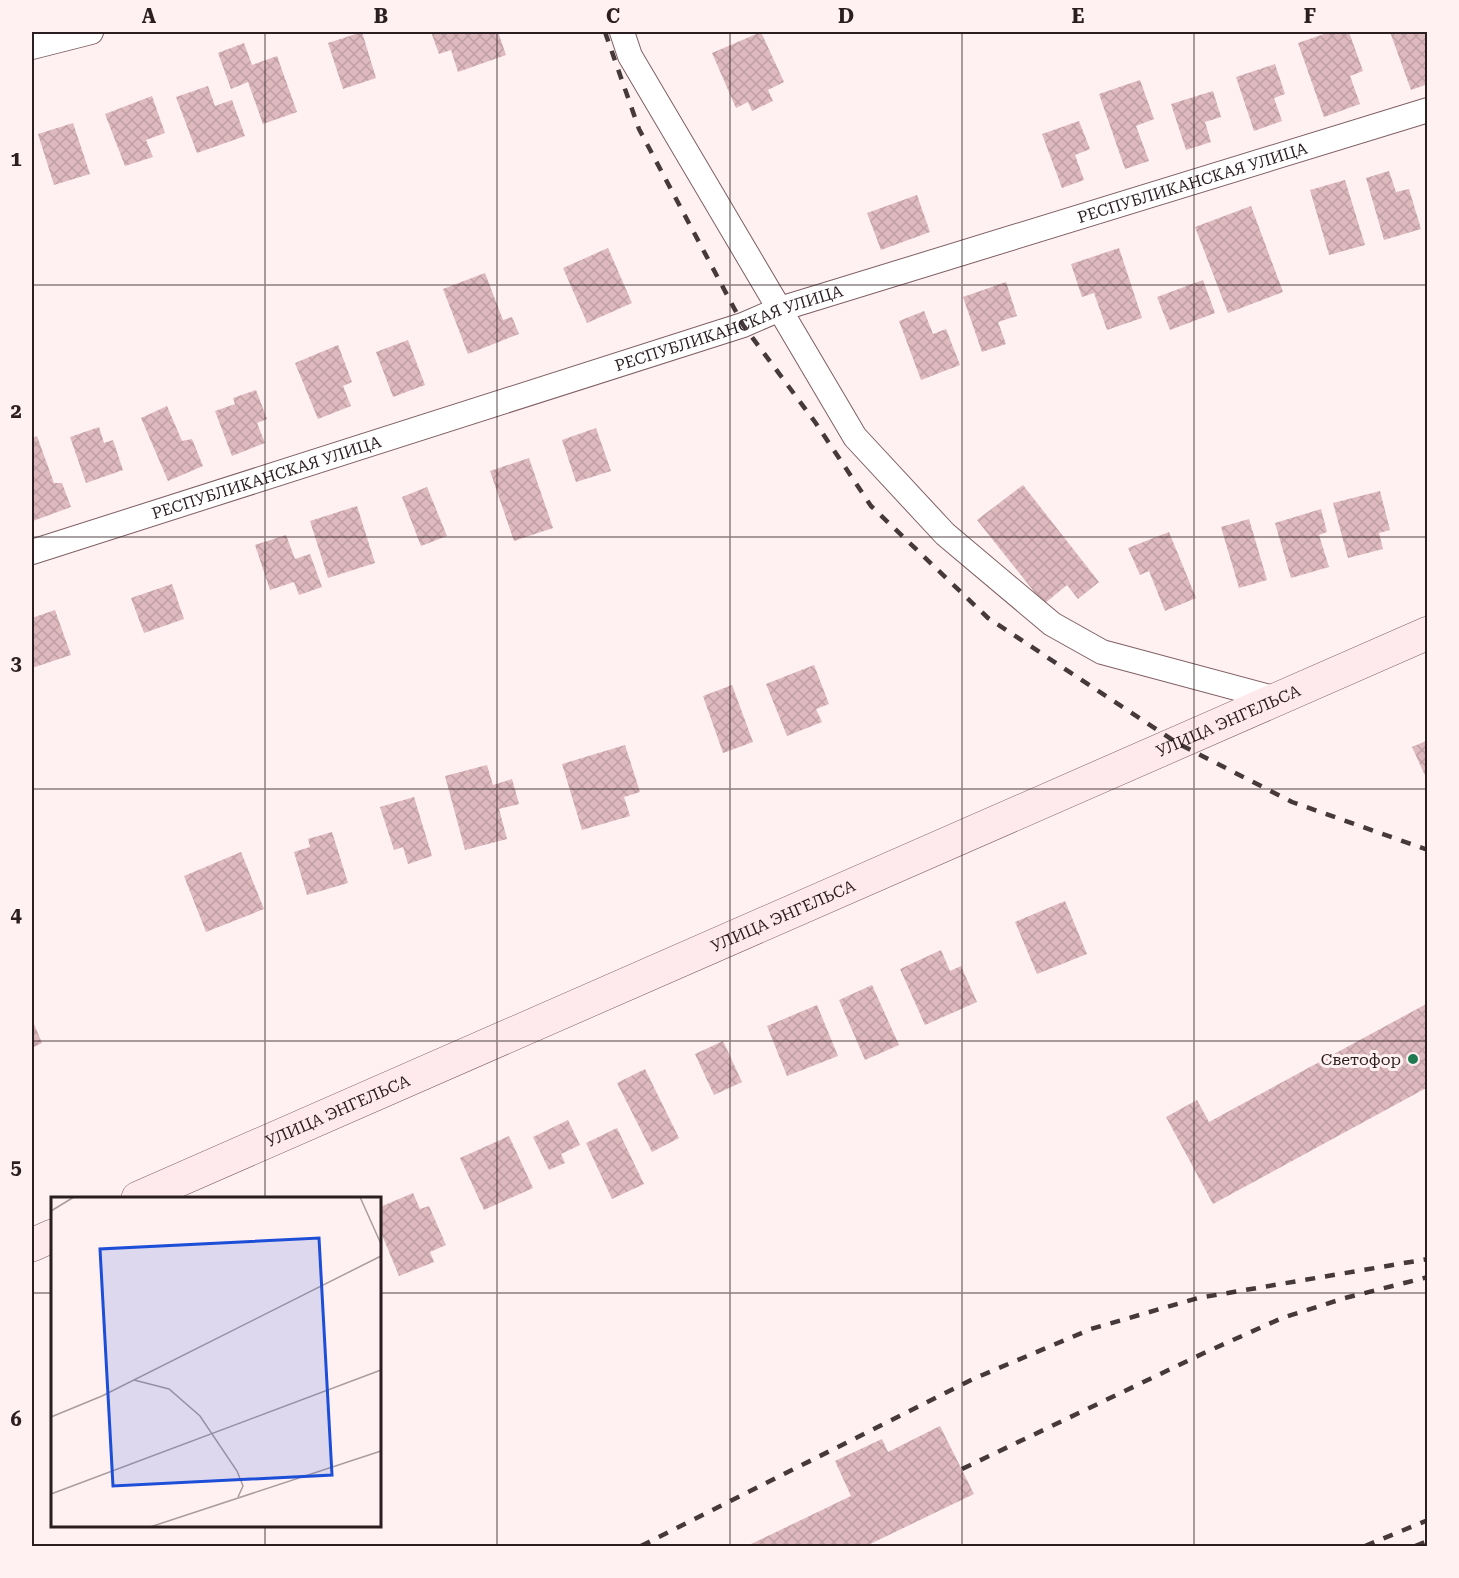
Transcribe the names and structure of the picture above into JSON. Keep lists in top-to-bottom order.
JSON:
{
  "streets": {
    "street": ["РЕСПУБЛИКАНСКАЯ УЛИЦА", "УЛИЦА ЭНГЕЛЬСА"]
  },
  "places": ["Светофор"],
  "grid": {
    "columns": [
      "A",
      "B",
      "C",
      "D",
      "E",
      "F"
    ],
    "rows": [
      "1",
      "2",
      "3",
      "4",
      "5",
      "6"
    ]
  }
}
